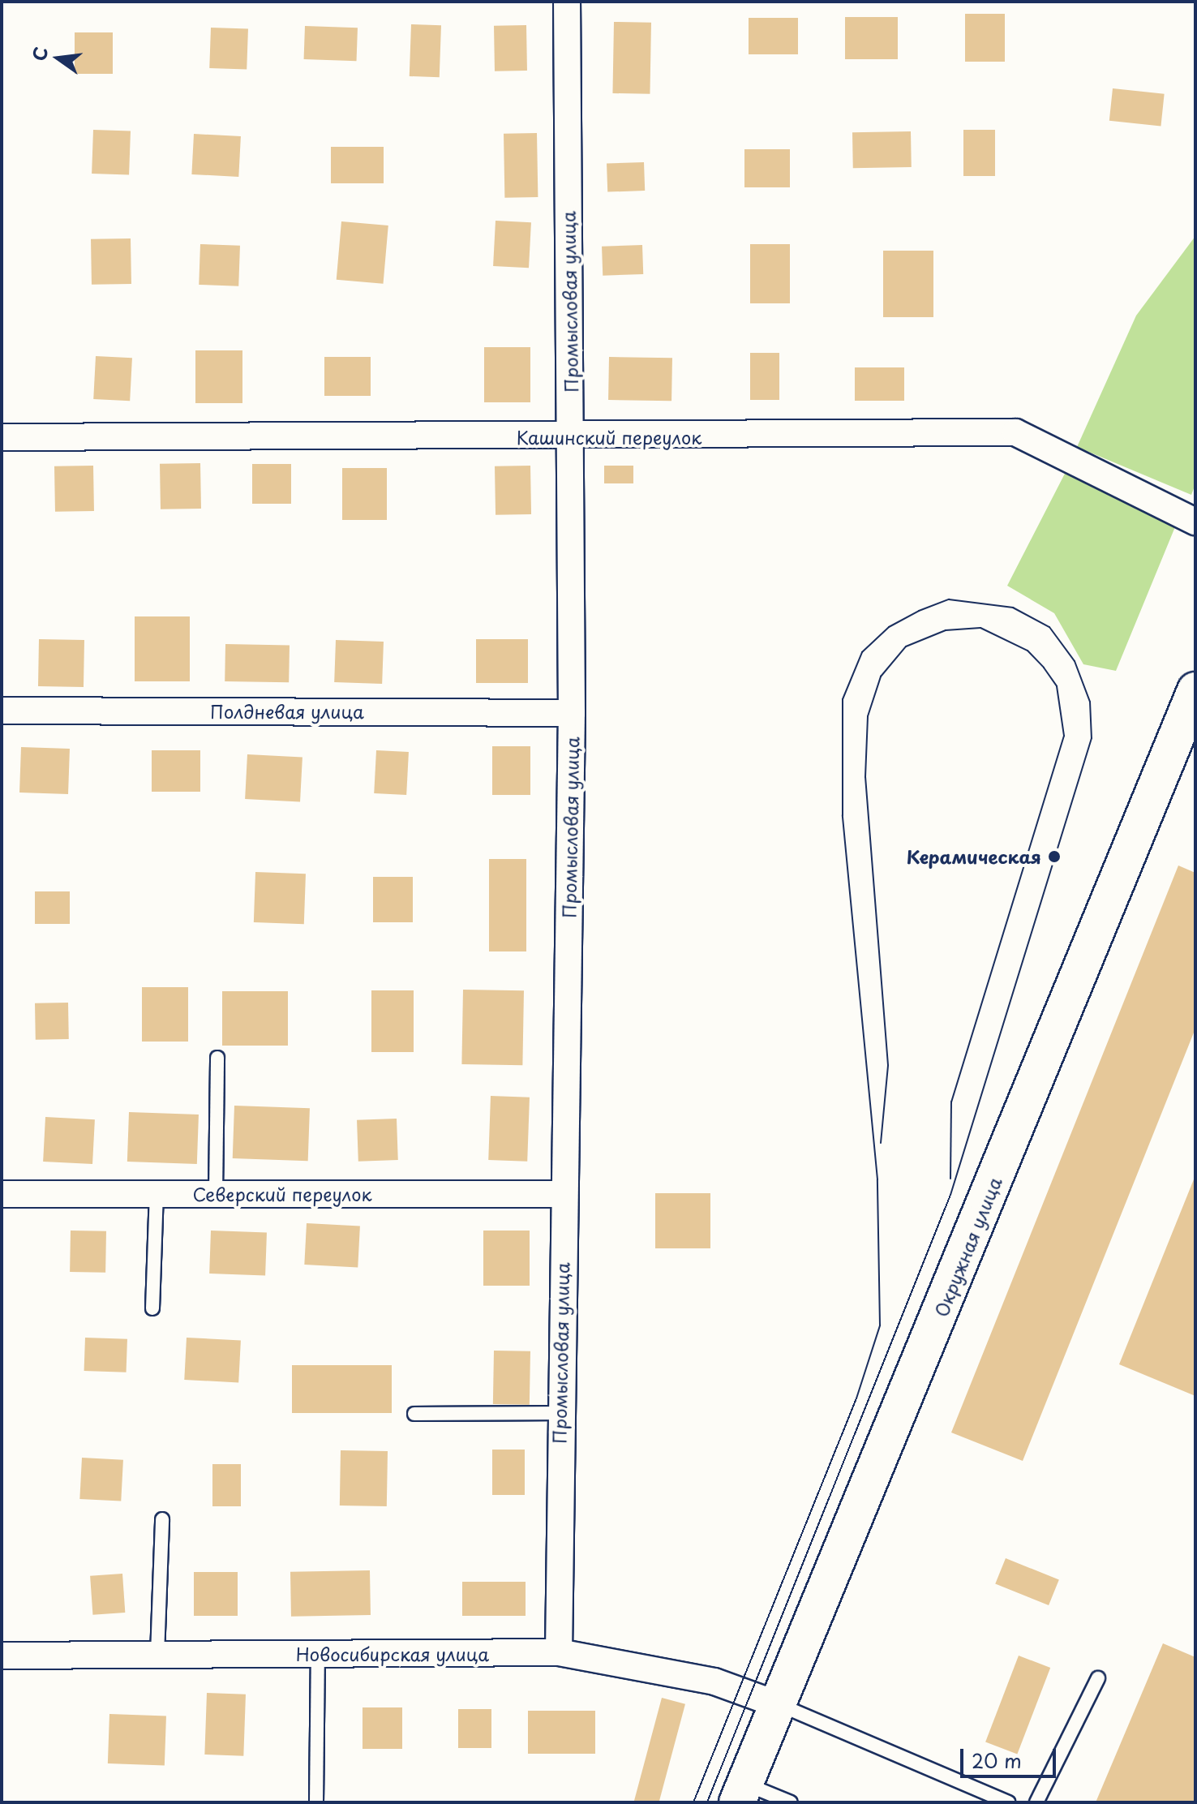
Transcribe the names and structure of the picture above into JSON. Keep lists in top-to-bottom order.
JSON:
{
  "streets": {
    "main road": ["Окружная улица"],
    "street": [
      "Промысловая улица",
      "Кашинский переулок",
      "Полдневая улица",
      "Северский переулок",
      "Новосибирская улица"
    ]
  },
  "crossings": [
    ["Промысловая улица", "Кашинский переулок"],
    ["Промысловая улица", "Полдневая улица"],
    ["Промысловая улица", "Северский переулок"],
    ["Промысловая улица", "Новосибирская улица"],
    ["Окружная улица", "Новосибирская улица"]
  ],
  "places": ["Керамическая"],
  "scale_bar": "20 m",
  "north": "left"
}
